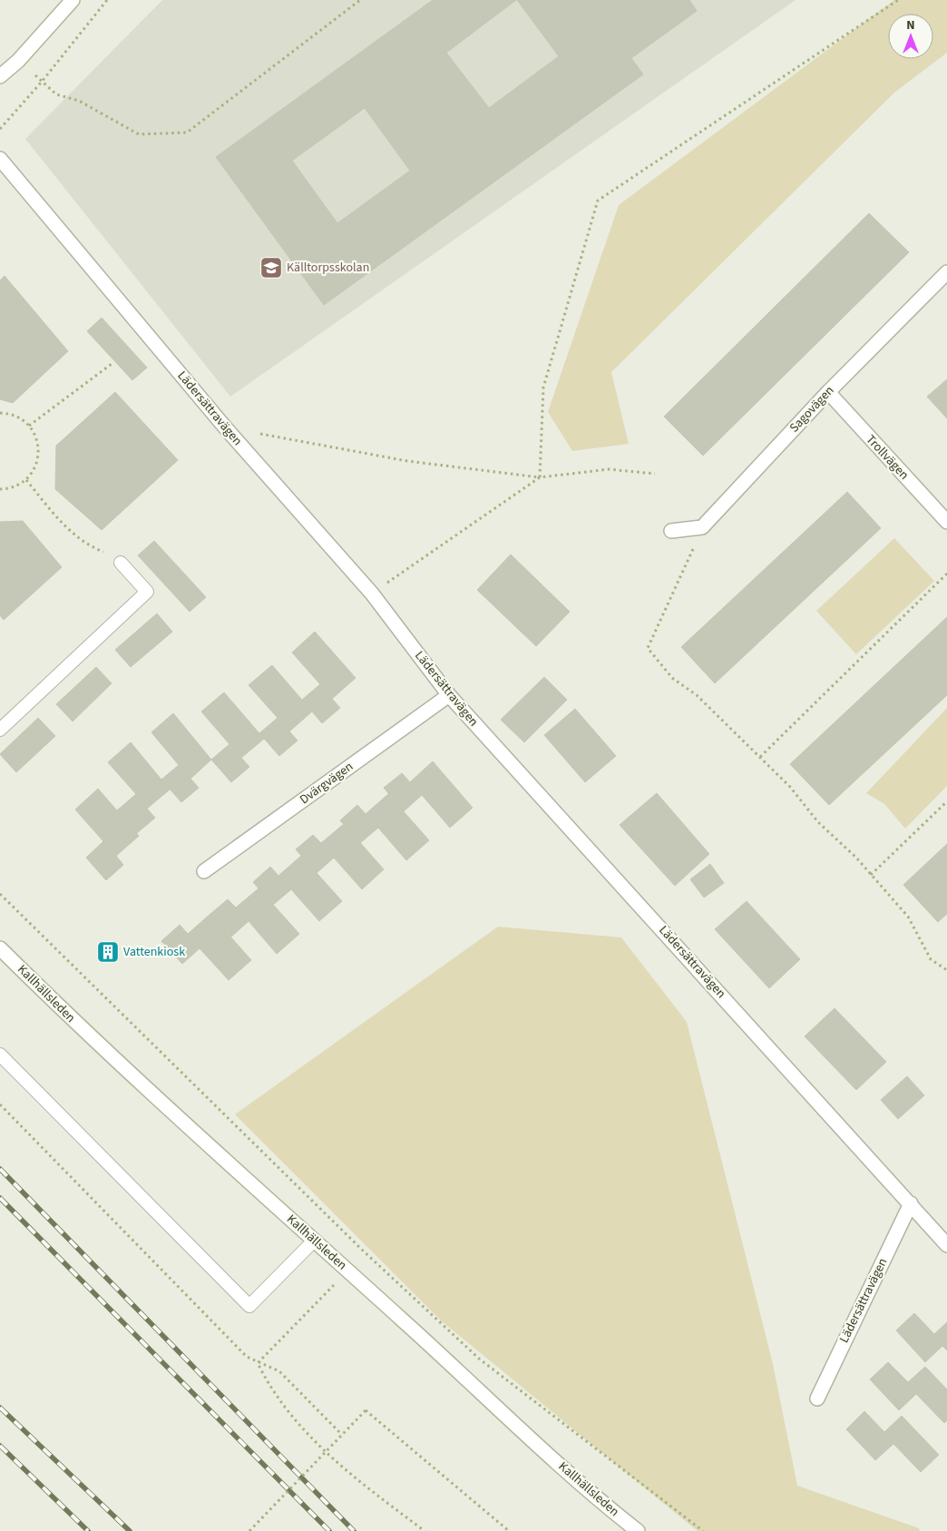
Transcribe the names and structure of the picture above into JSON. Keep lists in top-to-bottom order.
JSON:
{
  "streets": {
    "street": [
      "Lädersättravägen",
      "Sagovägen",
      "Trollvägen",
      "Dvärgvägen",
      "Kallhällsleden"
    ]
  },
  "crossings": [
    ["Lädersättravägen", "Dvärgvägen"],
    ["Sagovägen", "Trollvägen"]
  ],
  "places": {
    "school or university": ["Källtorpsskolan"],
    "building": ["Vattenkiosk"]
  },
  "north": "top"
}
